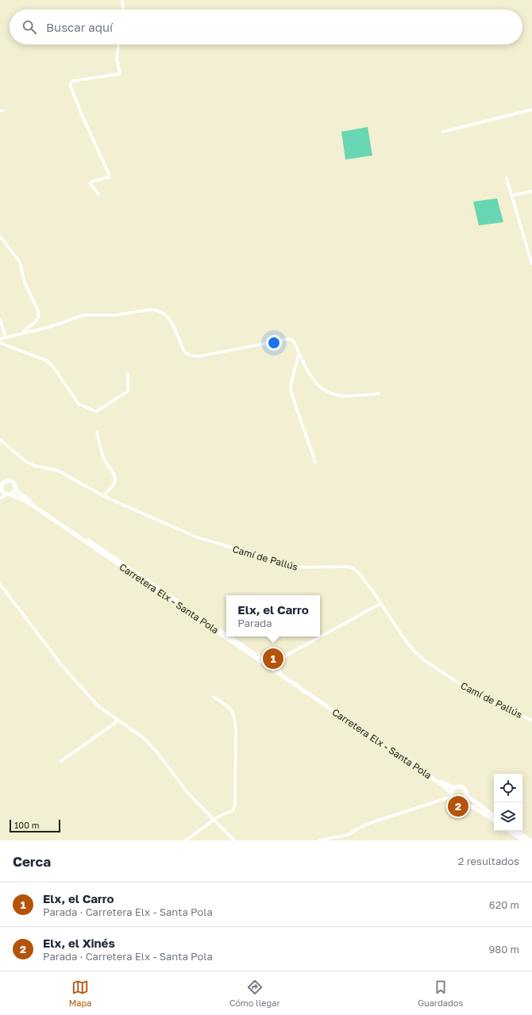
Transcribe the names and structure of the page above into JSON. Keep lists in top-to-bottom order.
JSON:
{
  "streets": {
    "main road": ["Carretera Elx - Santa Pola"],
    "street": ["Camí de Pallús"]
  },
  "scale_bar": "100 m",
  "page": {
    "search": "Buscar aquí",
    "popup": ["Elx, el Carro", "Parada"],
    "pins": ["1", "2"],
    "scale": "100 m",
    "heading": ["Cerca", "2 resultados"],
    "list": [
      {
        "mark": "1",
        "name": "Elx, el Carro",
        "note": "Parada · Carretera Elx - Santa Pola",
        "value": "620 m"
      },
      {
        "mark": "2",
        "name": "Elx, el Xinés",
        "note": "Parada · Carretera Elx - Santa Pola",
        "value": "980 m"
      }
    ],
    "nav": ["Mapa", "Cómo llegar", "Guardados"]
  }
}
